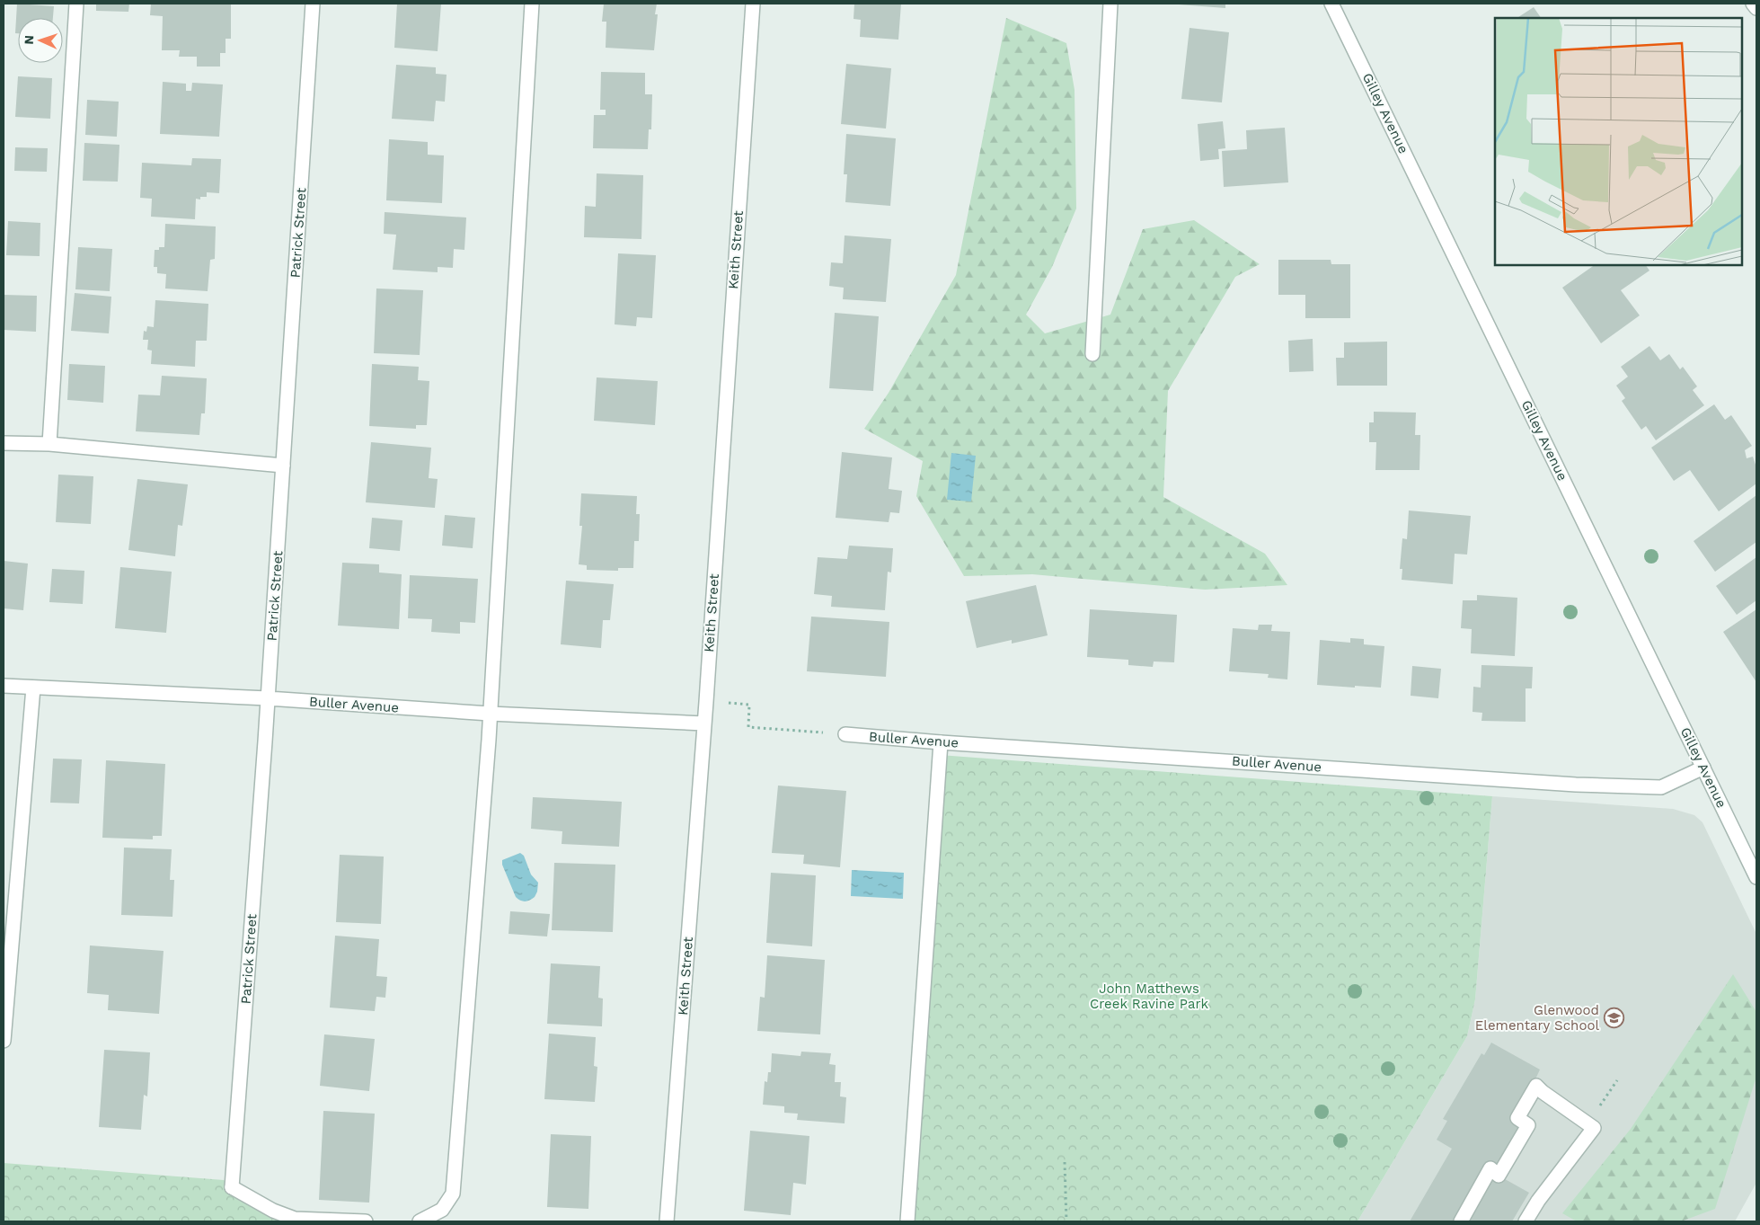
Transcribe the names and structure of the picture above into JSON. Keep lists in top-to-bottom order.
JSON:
{
  "streets": {
    "street": [
      "Gilley Avenue",
      "Patrick Street",
      "Keith Street",
      "Buller Avenue"
    ]
  },
  "crossings": [
    ["Gilley Avenue", "Buller Avenue"],
    ["Patrick Street", "Buller Avenue"],
    ["Keith Street", "Buller Avenue"]
  ],
  "parks": ["John Matthews Creek Ravine Park"],
  "places": {
    "school or university": ["Glenwood Elementary School"]
  },
  "north": "left"
}
